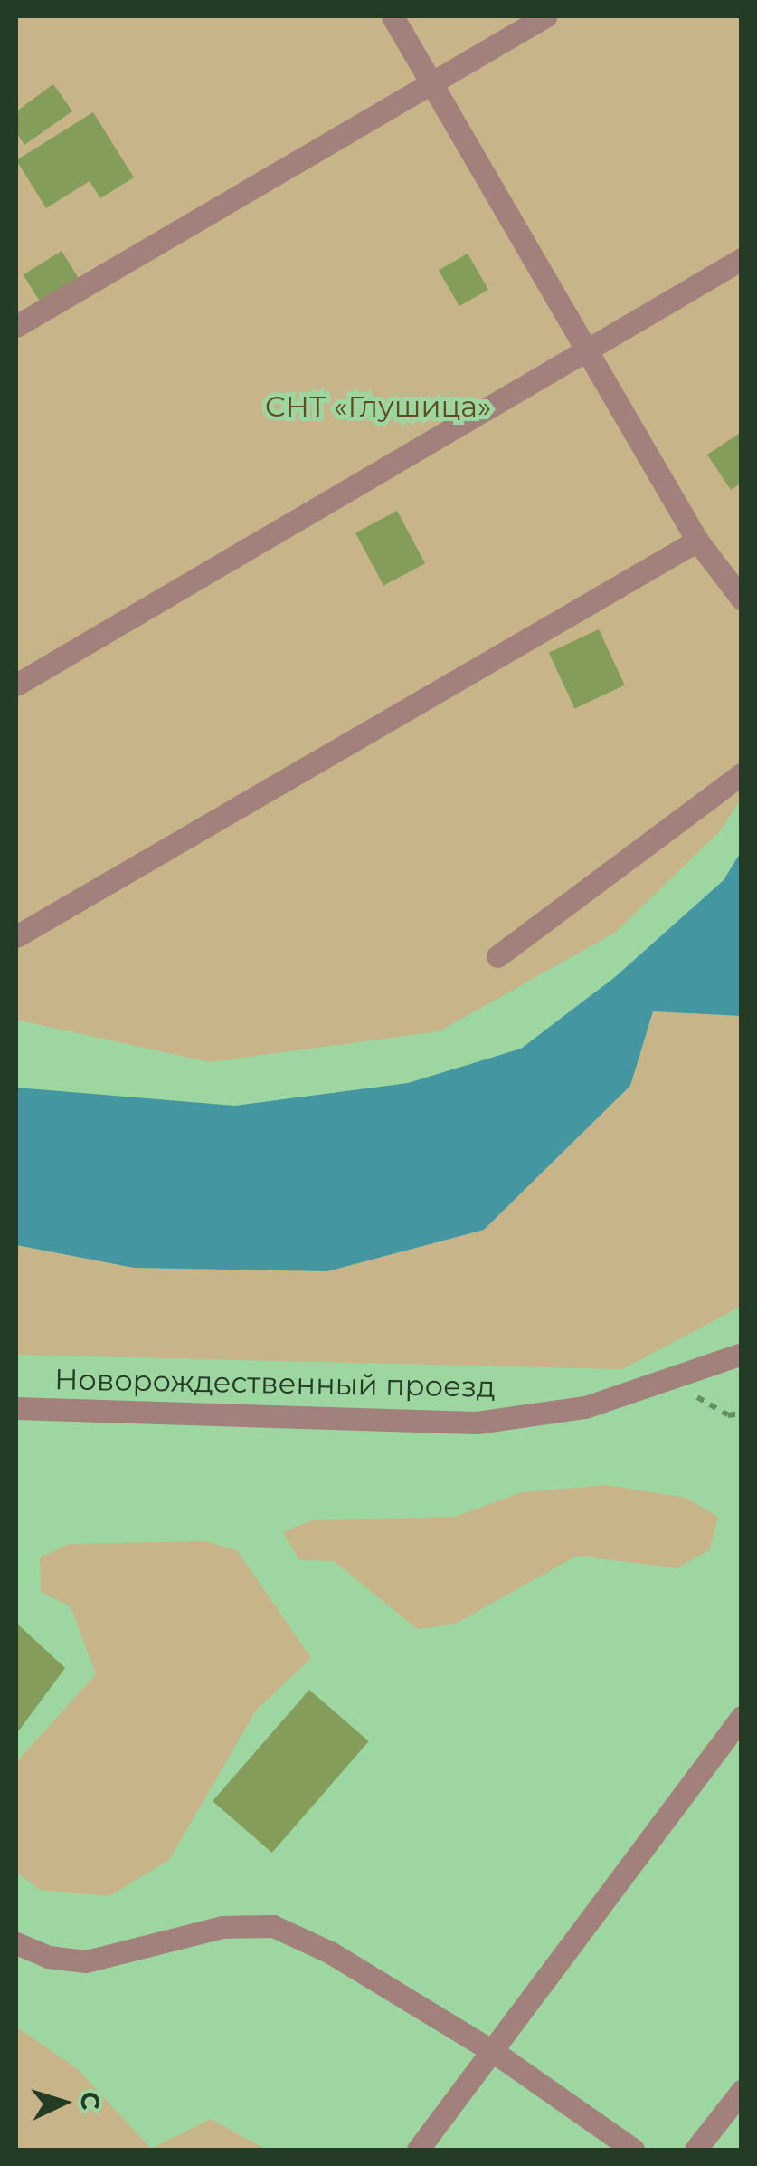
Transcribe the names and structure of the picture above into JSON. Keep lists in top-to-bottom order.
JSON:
{
  "streets": {
    "street": ["Новорождественный проезд"]
  },
  "parks": ["СНТ «Глушица»"],
  "north": "right"
}
